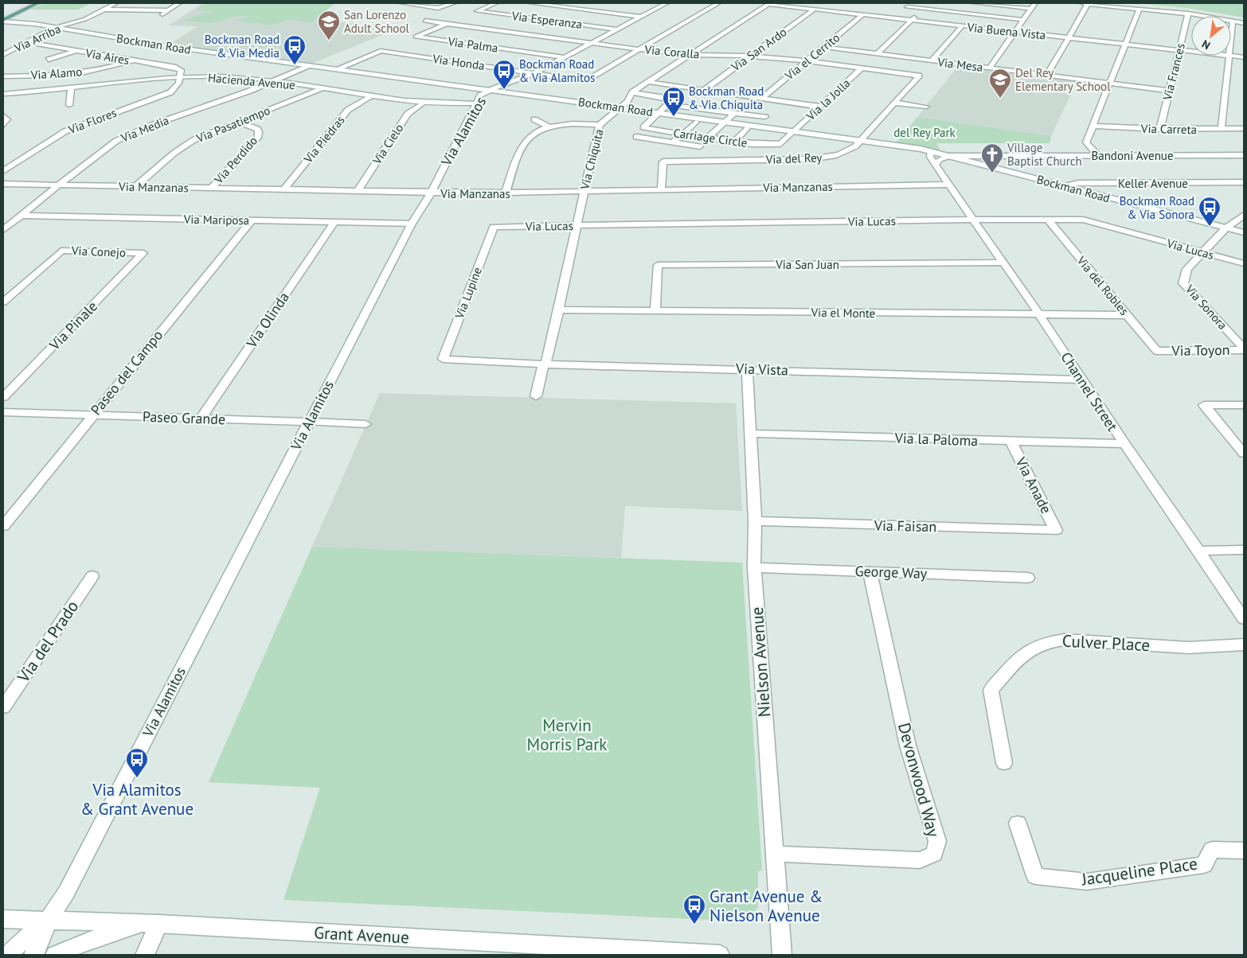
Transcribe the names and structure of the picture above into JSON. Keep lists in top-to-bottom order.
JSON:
{
  "streets": {
    "street": [
      "Via Esperanza",
      "Via Buena Vista",
      "Via Arriba",
      "Bockman Road",
      "Via Palma",
      "Via San Ardo",
      "Via Coralla",
      "Via Aires",
      "Via el Cerrito",
      "Via Honda",
      "Via Mesa",
      "Via Frances",
      "Via Alamo",
      "Hacienda Avenue",
      "Via la Jolla",
      "Via Flores",
      "Via Pasatiempo",
      "Via Media",
      "Via Carreta",
      "Via Alamitos",
      "Carriage Circle",
      "Via Piedras",
      "Via Cielo",
      "Bandoni Avenue",
      "Via del Rey",
      "Via Chiquita",
      "Via Perdido",
      "Keller Avenue",
      "Via Manzanas",
      "Via Mariposa",
      "Via Lucas",
      "Via Conejo",
      "Via San Juan",
      "Via del Robles",
      "Via Lupine",
      "Via Sonora",
      "Via el Monte",
      "Via Olinda",
      "Via Pinale",
      "Via Toyon",
      "Via Vista",
      "Paseo del Campo",
      "Channel Street",
      "Paseo Grande",
      "Via la Paloma",
      "Via Anade",
      "Via Faisan",
      "George Way",
      "Via del Prado",
      "Culver Place",
      "Nielson Avenue",
      "Devonwood Way",
      "Jacqueline Place",
      "Grant Avenue"
    ]
  },
  "crossings": [
    ["Via Esperanza", "Via Alamitos"],
    ["Via Buena Vista", "Via San Ardo"],
    ["Via Buena Vista", "Via el Cerrito"],
    ["Via Buena Vista", "Via Frances"],
    ["Via Buena Vista", "Via Chiquita"],
    ["Via Arriba", "Bockman Road"],
    ["Via Arriba", "Via Aires"],
    ["Bockman Road", "Via Honda"],
    ["Bockman Road", "Via la Jolla"],
    ["Bockman Road", "Via Media"],
    ["Bockman Road", "Via Alamitos"],
    ["Bockman Road", "Carriage Circle"],
    ["Bockman Road", "Bandoni Avenue"],
    ["Bockman Road", "Via del Rey"],
    ["Bockman Road", "Via Chiquita"],
    ["Bockman Road", "Keller Avenue"],
    ["Bockman Road", "Via Sonora"],
    ["Bockman Road", "Channel Street"],
    ["Via Palma", "Via Coralla"],
    ["Via Palma", "Via Alamitos"],
    ["Via San Ardo", "Via Coralla"],
    ["Via Coralla", "Via el Cerrito"],
    ["Via Coralla", "Via Honda"],
    ["Via Coralla", "Via la Jolla"],
    ["Via Coralla", "Via Alamitos"],
    ["Via Coralla", "Via del Rey"],
    ["Via Coralla", "Via Chiquita"],
    ["Via Aires", "Via Alamo"],
    ["Via Aires", "Hacienda Avenue"],
    ["Via Aires", "Via Flores"],
    ["Via el Cerrito", "Via Mesa"],
    ["Via Honda", "Via Alamitos"],
    ["Via Mesa", "Via Frances"],
    ["Via Frances", "Via Carreta"],
    ["Hacienda Avenue", "Via Flores"],
    ["Hacienda Avenue", "Via Pasatiempo"],
    ["Hacienda Avenue", "Via Media"],
    ["Hacienda Avenue", "Via Alamitos"],
    ["Hacienda Avenue", "Via Piedras"],
    ["Hacienda Avenue", "Via Cielo"],
    ["Via la Jolla", "Carriage Circle"],
    ["Via Pasatiempo", "Via Perdido"],
    ["Via Pasatiempo", "Via Manzanas"],
    ["Via Media", "Via Manzanas"],
    ["Via Media", "Via Mariposa"],
    ["Via Alamitos", "Via Manzanas"],
    ["Via Alamitos", "Via Mariposa"],
    ["Via Alamitos", "Paseo Grande"],
    ["Via Alamitos", "Grant Avenue"],
    ["Via Piedras", "Via Manzanas"],
    ["Via Cielo", "Via Manzanas"],
    ["Via del Rey", "Via Manzanas"],
    ["Via Chiquita", "Via Manzanas"],
    ["Via Chiquita", "Via Lucas"],
    ["Via Chiquita", "Via el Monte"],
    ["Via Chiquita", "Via Vista"],
    ["Via Perdido", "Via Manzanas"],
    ["Via Manzanas", "Channel Street"],
    ["Via Mariposa", "Via Olinda"],
    ["Via Mariposa", "Paseo del Campo"],
    ["Via Lucas", "Via del Robles"],
    ["Via Lucas", "Via Lupine"],
    ["Via Lucas", "Via Sonora"],
    ["Via Lucas", "Channel Street"],
    ["Via Conejo", "Via Pinale"],
    ["Via San Juan", "Via el Monte"],
    ["Via San Juan", "Channel Street"],
    ["Via del Robles", "Via el Monte"],
    ["Via del Robles", "Via Toyon"],
    ["Via Lupine", "Via Vista"],
    ["Via Sonora", "Via Toyon"],
    ["Via el Monte", "Channel Street"],
    ["Via Olinda", "Paseo Grande"],
    ["Via Vista", "Channel Street"],
    ["Via Vista", "Nielson Avenue"],
    ["Paseo del Campo", "Paseo Grande"],
    ["Channel Street", "Via la Paloma"],
    ["Via la Paloma", "Via Anade"],
    ["Via la Paloma", "Nielson Avenue"],
    ["Via Anade", "Via Faisan"],
    ["Via Faisan", "Nielson Avenue"],
    ["George Way", "Nielson Avenue"],
    ["George Way", "Devonwood Way"],
    ["Nielson Avenue", "Devonwood Way"]
  ],
  "parks": ["del Rey Park", "Mervin Morris Park"],
  "places": {
    "school or university": ["San Lorenzo Adult School", "Del Rey Elementary School"],
    "bus stop": [
      "Bockman Road & Via Media",
      "Bockman Road & Via Alamitos",
      "Bockman Road & Via Chiquita",
      "Bockman Road & Via Sonora",
      "Via Alamitos & Grant Avenue",
      "Grant Avenue & Nielson Avenue"
    ],
    "church": ["Village Baptist Church"]
  },
  "north": "bottom left"
}
